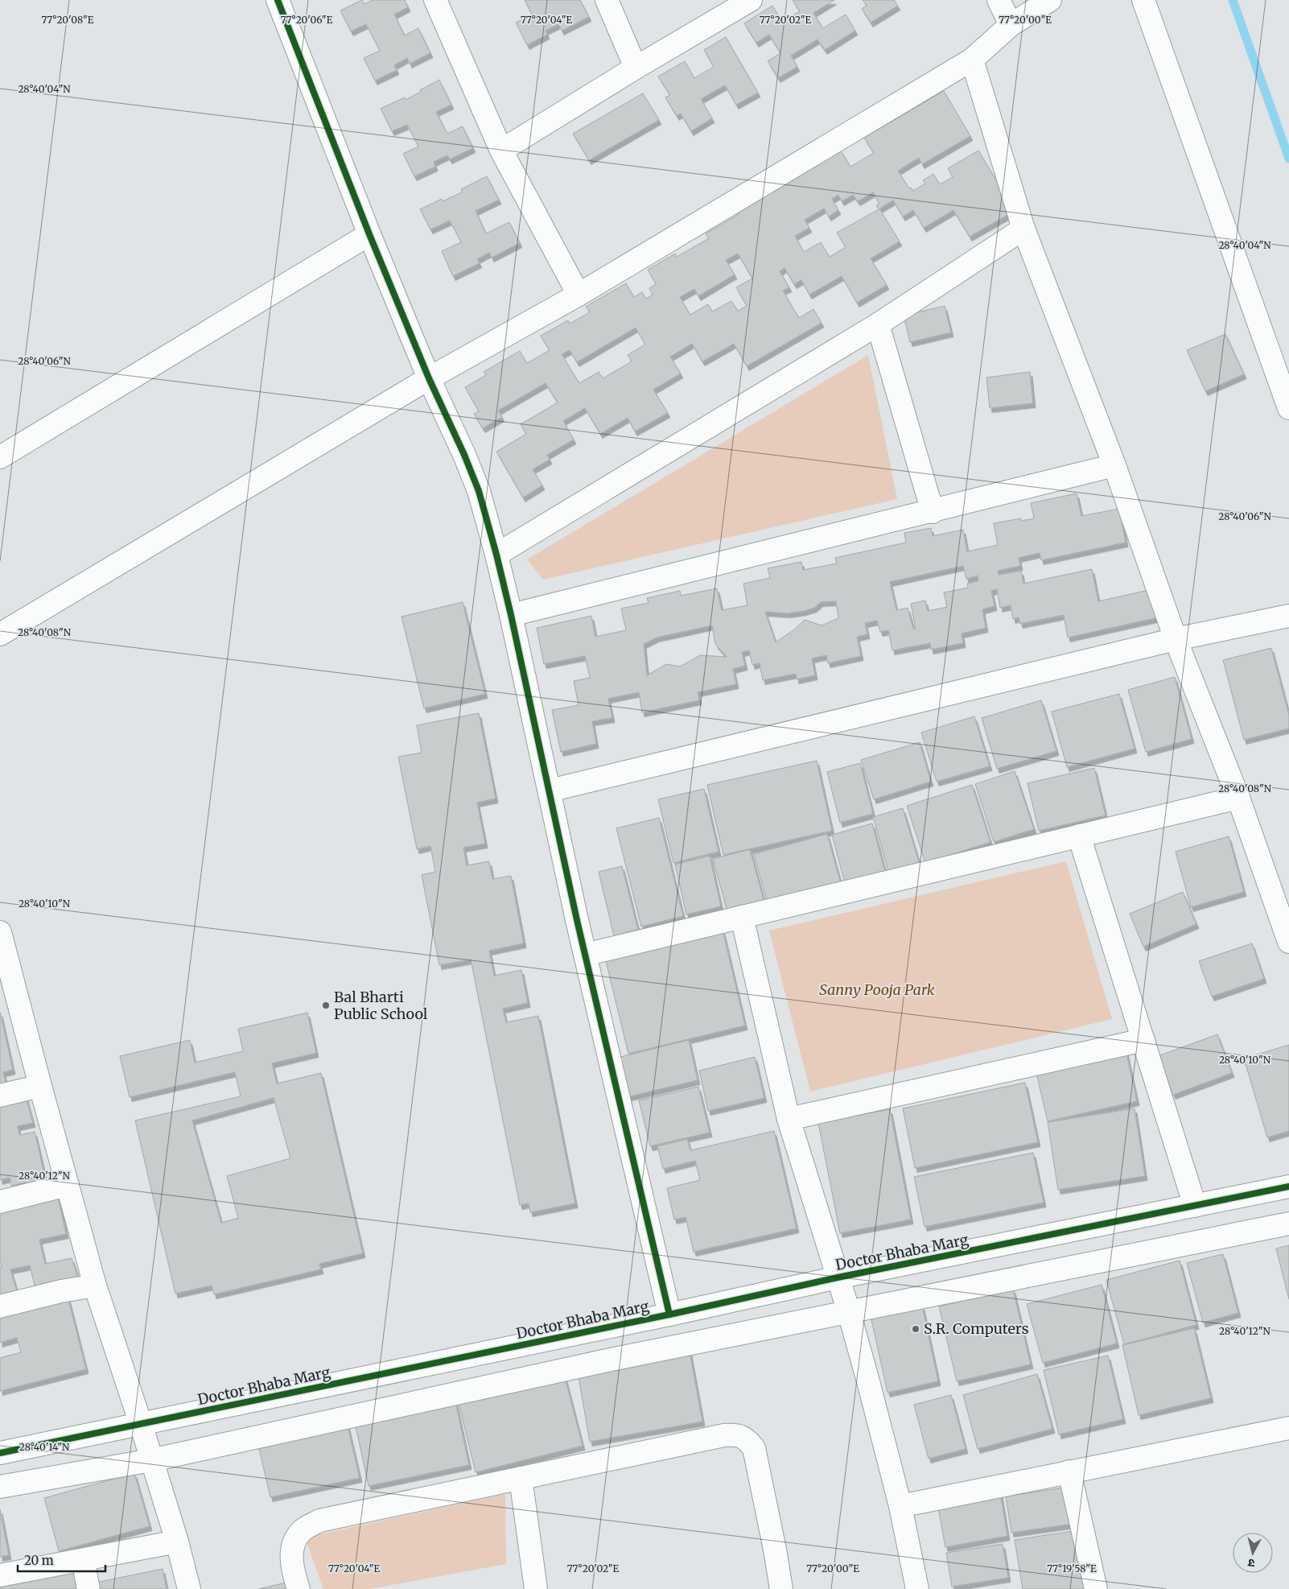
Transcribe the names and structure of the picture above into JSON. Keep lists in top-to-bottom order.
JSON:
{
  "streets": {
    "street": ["Doctor Bhaba Marg"]
  },
  "parks": ["Sanny Pooja Park"],
  "places": ["Bal Bharti Public School", "S.R. Computers"],
  "scale_bar": "20 m",
  "north": "bottom",
  "coordinates": [
    "77°20'08\"E",
    "77°20'06\"E",
    "77°20'04\"E",
    "77°20'02\"E",
    "77°20'00\"E",
    "28°40'04\"N",
    "28°40'06\"N",
    "28°40'08\"N",
    "28°40'10\"N",
    "28°40'12\"N",
    "28°40'14\"N",
    "77°19'58\"E"
  ]
}
